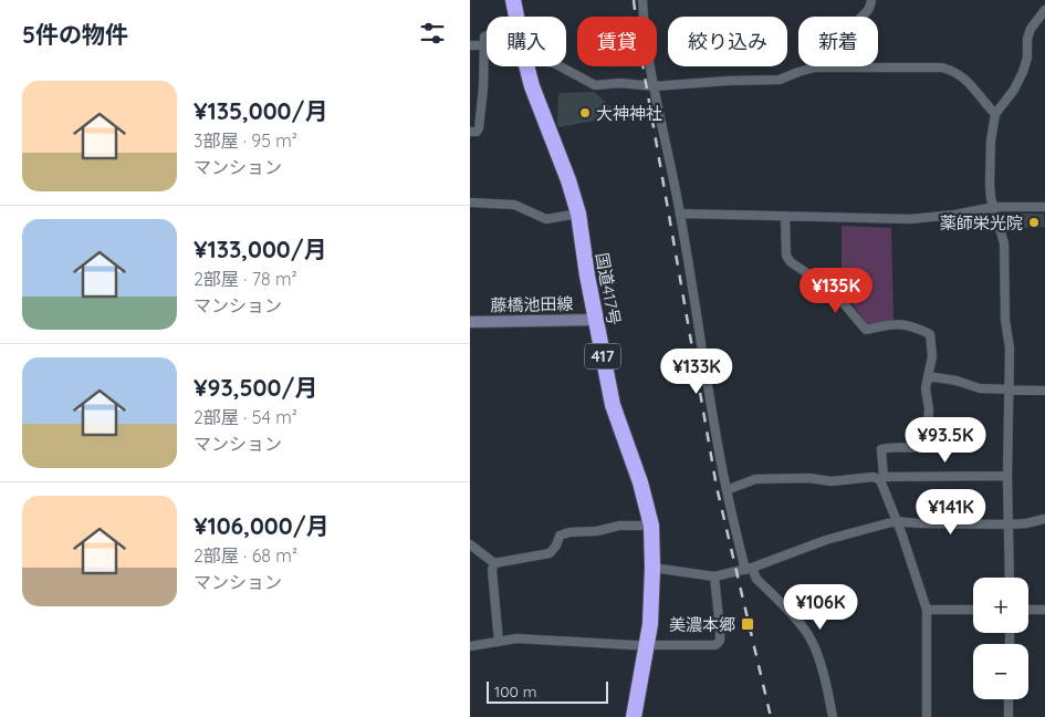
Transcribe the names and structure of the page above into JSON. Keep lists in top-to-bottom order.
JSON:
{
  "streets": {
    "highway": ["国道417号", "417"],
    "main road": ["藤橋池田線"]
  },
  "crossings": [
    ["国道417号", "藤橋池田線"]
  ],
  "places": {
    "other": ["大神神社", "薬師栄光院"],
    "transit": ["美濃本郷"]
  },
  "scale_bar": "100 m",
  "page": {
    "heading": "5件の物件",
    "chip": [
      "購入",
      "賃貸",
      "絞り込み",
      "新着"
    ],
    "list": [
      {
        "name": "¥135,000/月",
        "note": "3部屋 · 95 m² · マンション"
      },
      {
        "name": "¥133,000/月",
        "note": "2部屋 · 78 m² · マンション"
      },
      {
        "name": "¥93,500/月",
        "note": "2部屋 · 54 m² · マンション"
      },
      {
        "name": "¥106,000/月",
        "note": "2部屋 · 68 m² · マンション"
      }
    ],
    "price": [
      "¥135K",
      "¥133K",
      "¥93.5K",
      "¥141K",
      "¥106K"
    ],
    "map_buttons": ["+", "−"],
    "scale": "100 m"
  }
}
